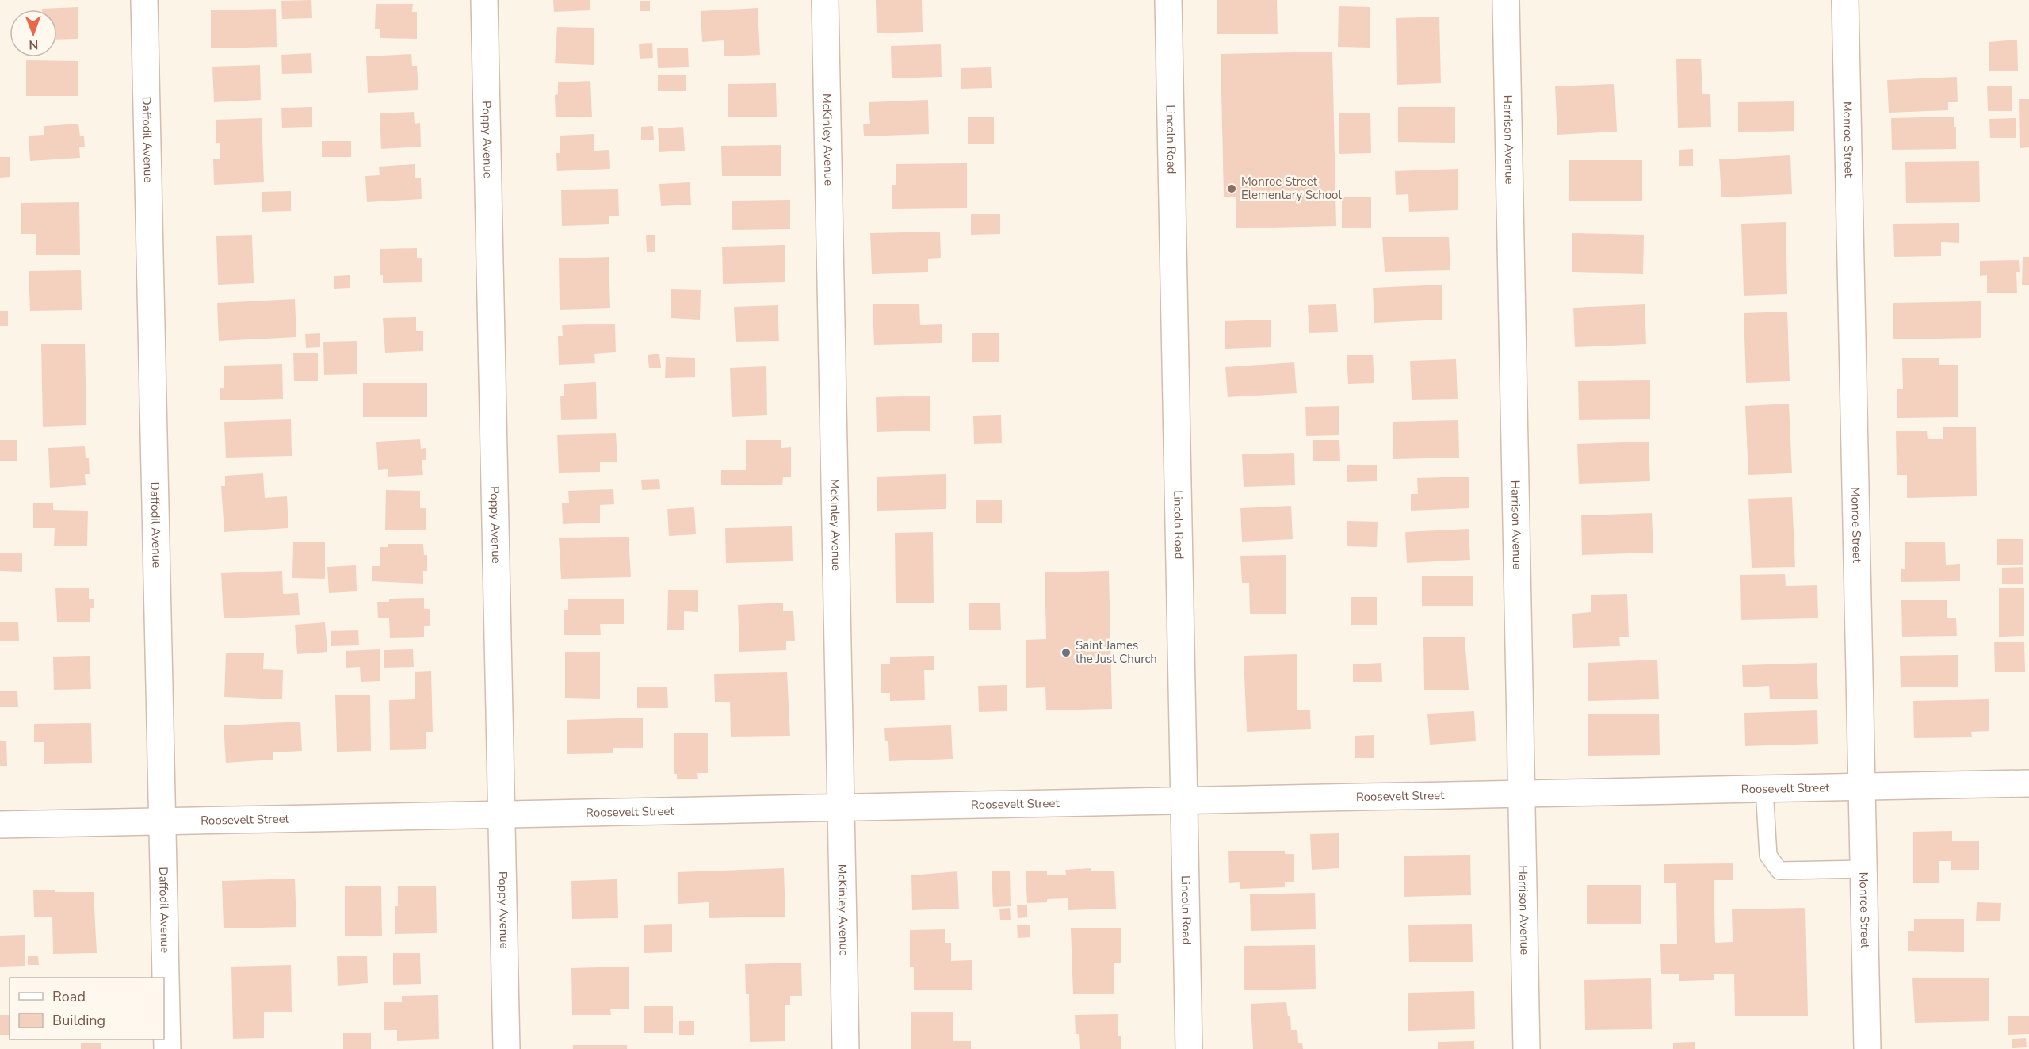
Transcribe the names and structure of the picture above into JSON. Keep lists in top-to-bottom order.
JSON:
{
  "streets": {
    "street": [
      "Daffodil Avenue",
      "Poppy Avenue",
      "McKinley Avenue",
      "Lincoln Road",
      "Harrison Avenue",
      "Monroe Street",
      "Roosevelt Street"
    ]
  },
  "crossings": [
    ["Daffodil Avenue", "Roosevelt Street"],
    ["Poppy Avenue", "Roosevelt Street"],
    ["McKinley Avenue", "Roosevelt Street"],
    ["Lincoln Road", "Roosevelt Street"],
    ["Harrison Avenue", "Roosevelt Street"],
    ["Monroe Street", "Roosevelt Street"]
  ],
  "places": ["Monroe Street Elementary School", "Saint James the Just Church"],
  "legend": ["Road", "Building"],
  "north": "bottom"
}
